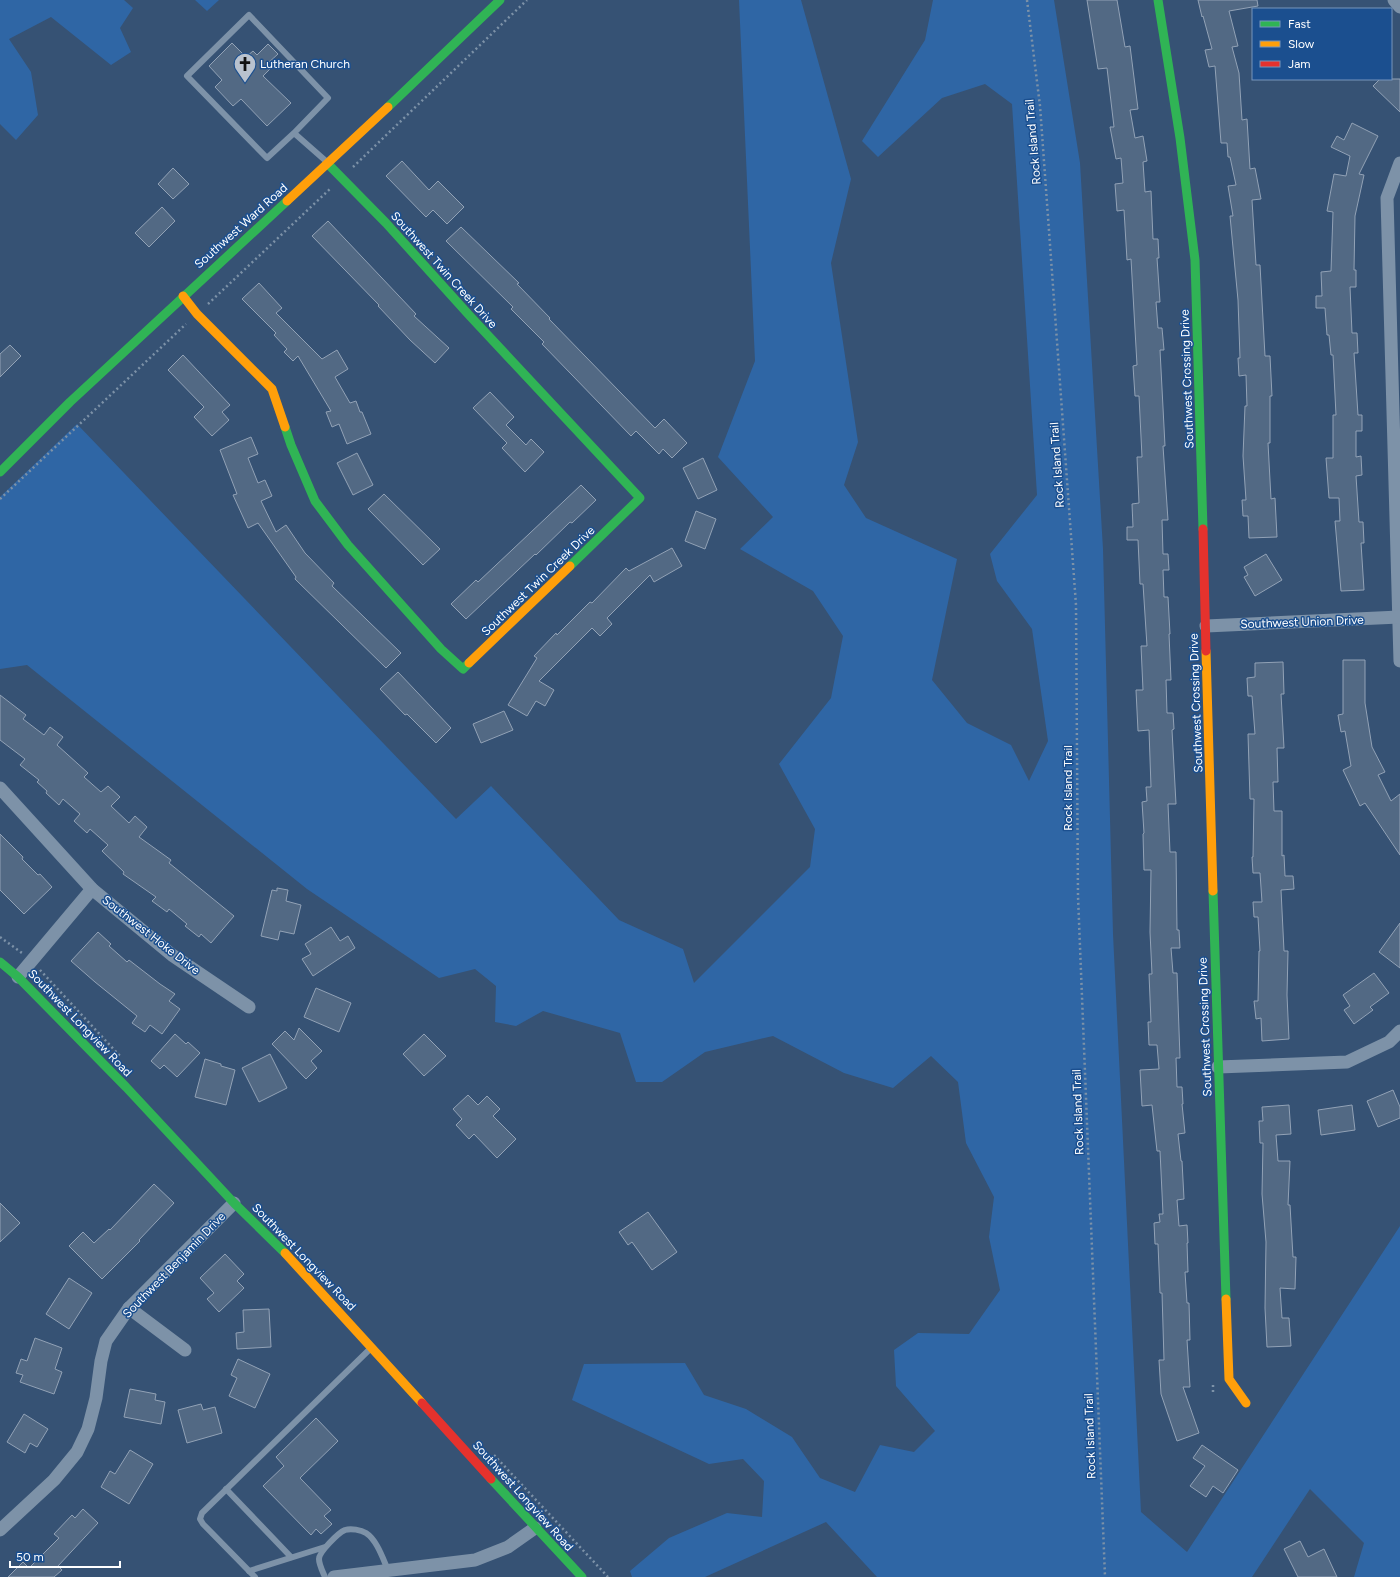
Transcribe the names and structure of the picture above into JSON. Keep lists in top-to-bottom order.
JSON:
{
  "streets": {
    "street": [
      "Southwest Ward Road",
      "Southwest Twin Creek Drive",
      "Southwest Crossing Drive",
      "Southwest Union Drive",
      "Southwest Hoke Drive",
      "Southwest Longview Road",
      "Southwest Benjamin Drive"
    ],
    "path": ["Rock Island Trail"]
  },
  "crossings": [
    ["Southwest Ward Road", "Southwest Twin Creek Drive"],
    ["Southwest Crossing Drive", "Southwest Union Drive"],
    ["Southwest Hoke Drive", "Southwest Longview Road"],
    ["Southwest Longview Road", "Southwest Benjamin Drive"]
  ],
  "places": {
    "church": ["Lutheran Church"]
  },
  "legend": ["Fast", "Slow", "Jam"],
  "scale_bar": "50 m"
}
